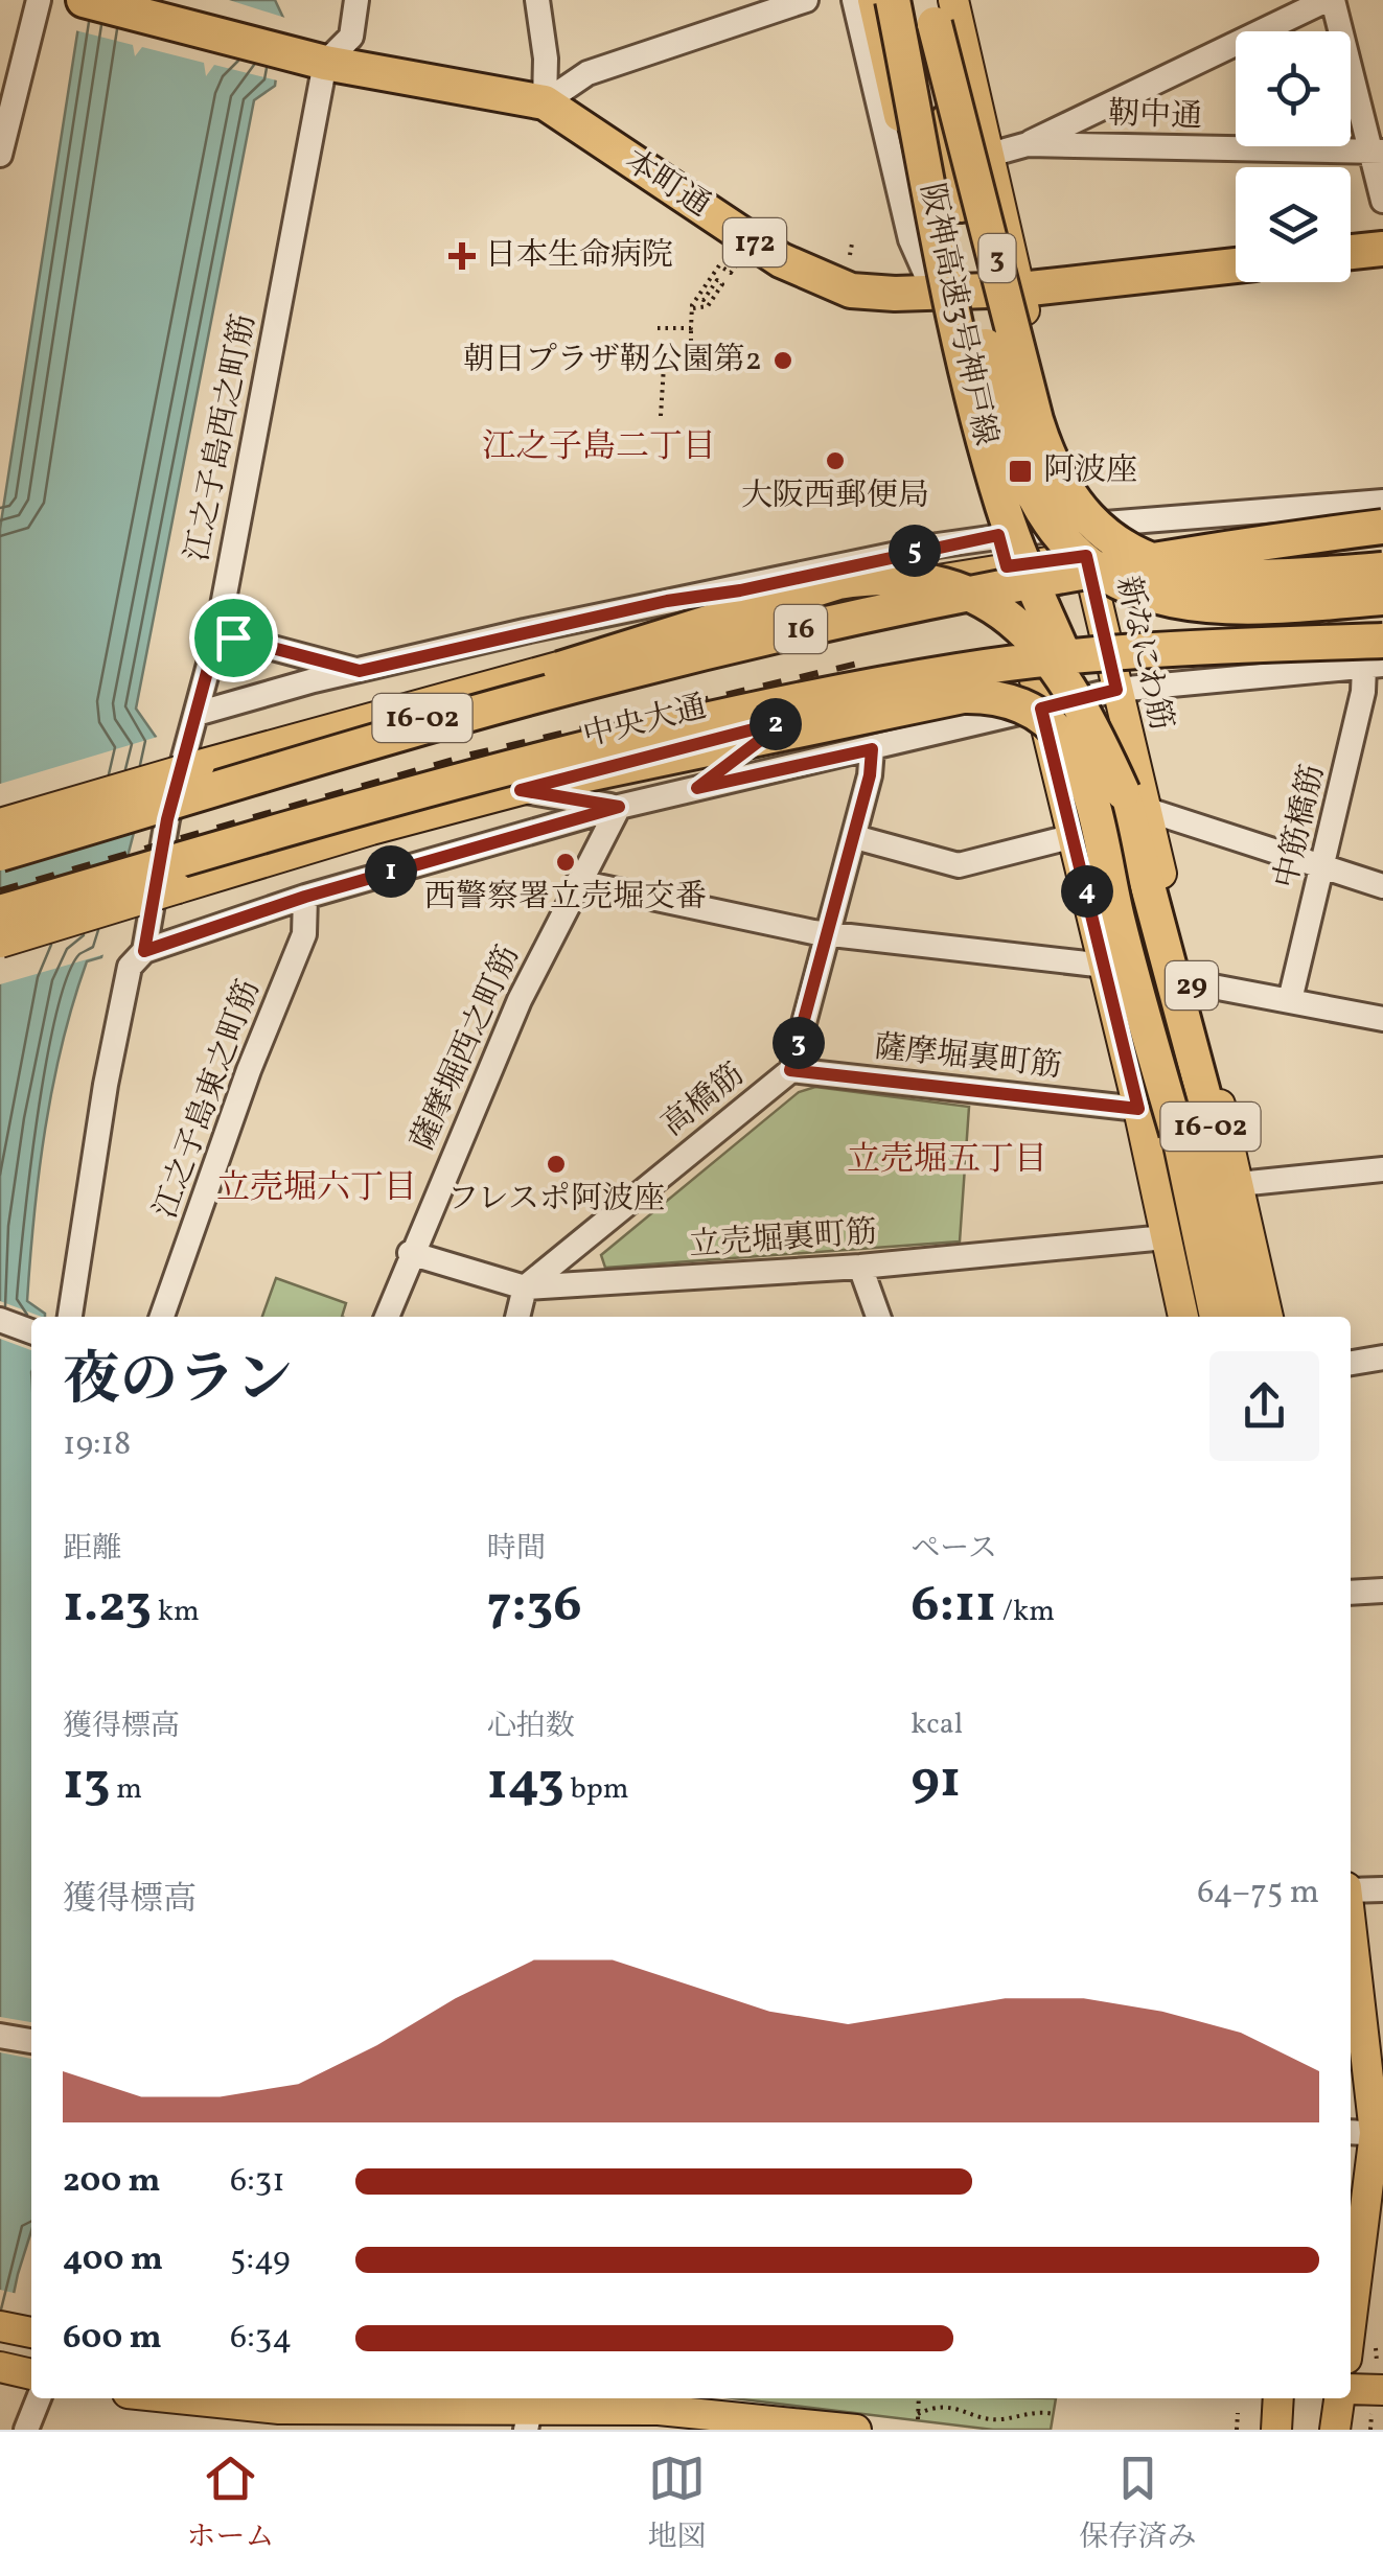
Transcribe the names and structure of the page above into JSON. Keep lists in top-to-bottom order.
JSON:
{
  "streets": {
    "highway": [
      "本町通",
      "172",
      "3",
      "阪神高速3号神戸線",
      "16",
      "16-02"
    ],
    "main road": ["新なにわ筋", "中央大通", "29"],
    "street": [
      "靭中通",
      "江之子島西之町筋",
      "中筋橋筋",
      "薩摩堀西之町筋",
      "薩摩堀裏町筋",
      "江之子島東之町筋",
      "高橋筋",
      "立売堀裏町筋"
    ]
  },
  "crossings": [
    ["靭中通", "新なにわ筋"],
    ["本町通", "江之子島西之町筋"],
    ["本町通", "新なにわ筋"],
    ["3", "阪神高速3号神戸線"],
    ["3", "新なにわ筋"],
    ["3", "16-02"],
    ["阪神高速3号神戸線", "16"],
    ["阪神高速3号神戸線", "新なにわ筋"],
    ["阪神高速3号神戸線", "16-02"],
    ["16", "16-02"],
    ["16", "中筋橋筋"],
    ["新なにわ筋", "16-02"],
    ["新なにわ筋", "中央大通"],
    ["薩摩堀西之町筋", "立売堀裏町筋"],
    ["薩摩堀裏町筋", "高橋筋"],
    ["高橋筋", "立売堀裏町筋"]
  ],
  "districts": ["江之子島二丁目", "立売堀五丁目", "立売堀六丁目"],
  "places": {
    "health": ["日本生命病院"],
    "other": [
      "朝日プラザ靭公園第2",
      "大阪西郵便局",
      "西警察署立売堀交番",
      "フレスポ阿波座"
    ],
    "transit": ["阿波座"]
  },
  "page": {
    "pins": [
      "5",
      "2",
      "1",
      "4",
      "3"
    ],
    "heading": ["夜のラン", "19:18"],
    "stats": [
      ["距離", "1.23 km"],
      ["時間", "7:36"],
      ["ペース", "6:11 /km"],
      ["獲得標高", "13 m"],
      ["心拍数", "143 bpm"],
      ["kcal", "91"]
    ],
    "chart": ["獲得標高", "64–75 m"],
    "list": [
      {
        "name": "200 m",
        "note": "6:31"
      },
      {
        "name": "400 m",
        "note": "5:49"
      },
      {
        "name": "600 m",
        "note": "6:34"
      }
    ],
    "tabs": ["ホーム", "地図", "保存済み"]
  }
}
